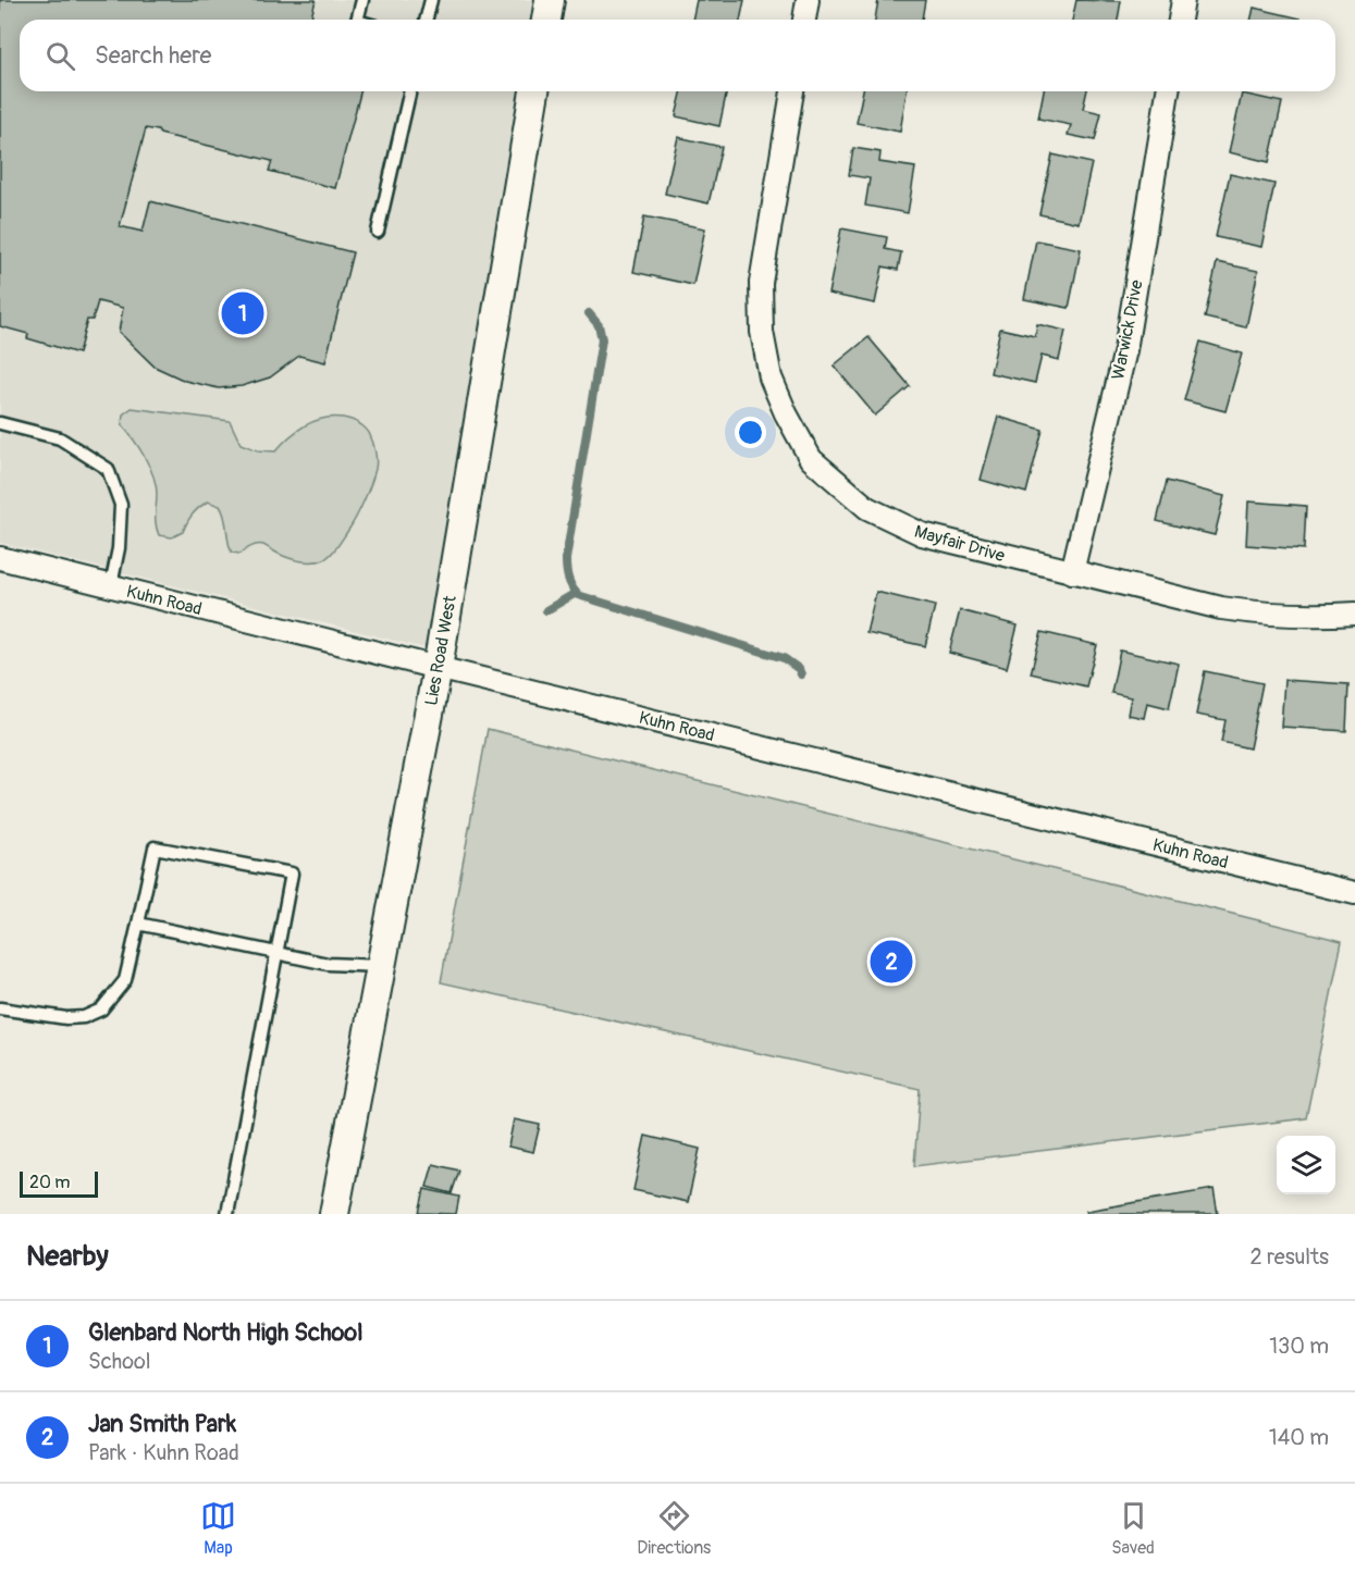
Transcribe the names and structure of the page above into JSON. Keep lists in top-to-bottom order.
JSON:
{
  "streets": {
    "street": [
      "Warwick Drive",
      "Mayfair Drive",
      "Kuhn Road",
      "Lies Road West"
    ]
  },
  "crossings": [
    ["Warwick Drive", "Mayfair Drive"],
    ["Kuhn Road", "Lies Road West"]
  ],
  "scale_bar": "20 m",
  "page": {
    "search": "Search here",
    "pins": ["1", "2"],
    "scale": "20 m",
    "heading": ["Nearby", "2 results"],
    "list": [
      {
        "mark": "1",
        "name": "Glenbard North High School",
        "note": "School",
        "value": "130 m"
      },
      {
        "mark": "2",
        "name": "Jan Smith Park",
        "note": "Park · Kuhn Road",
        "value": "140 m"
      }
    ],
    "nav": ["Map", "Directions", "Saved"]
  }
}
